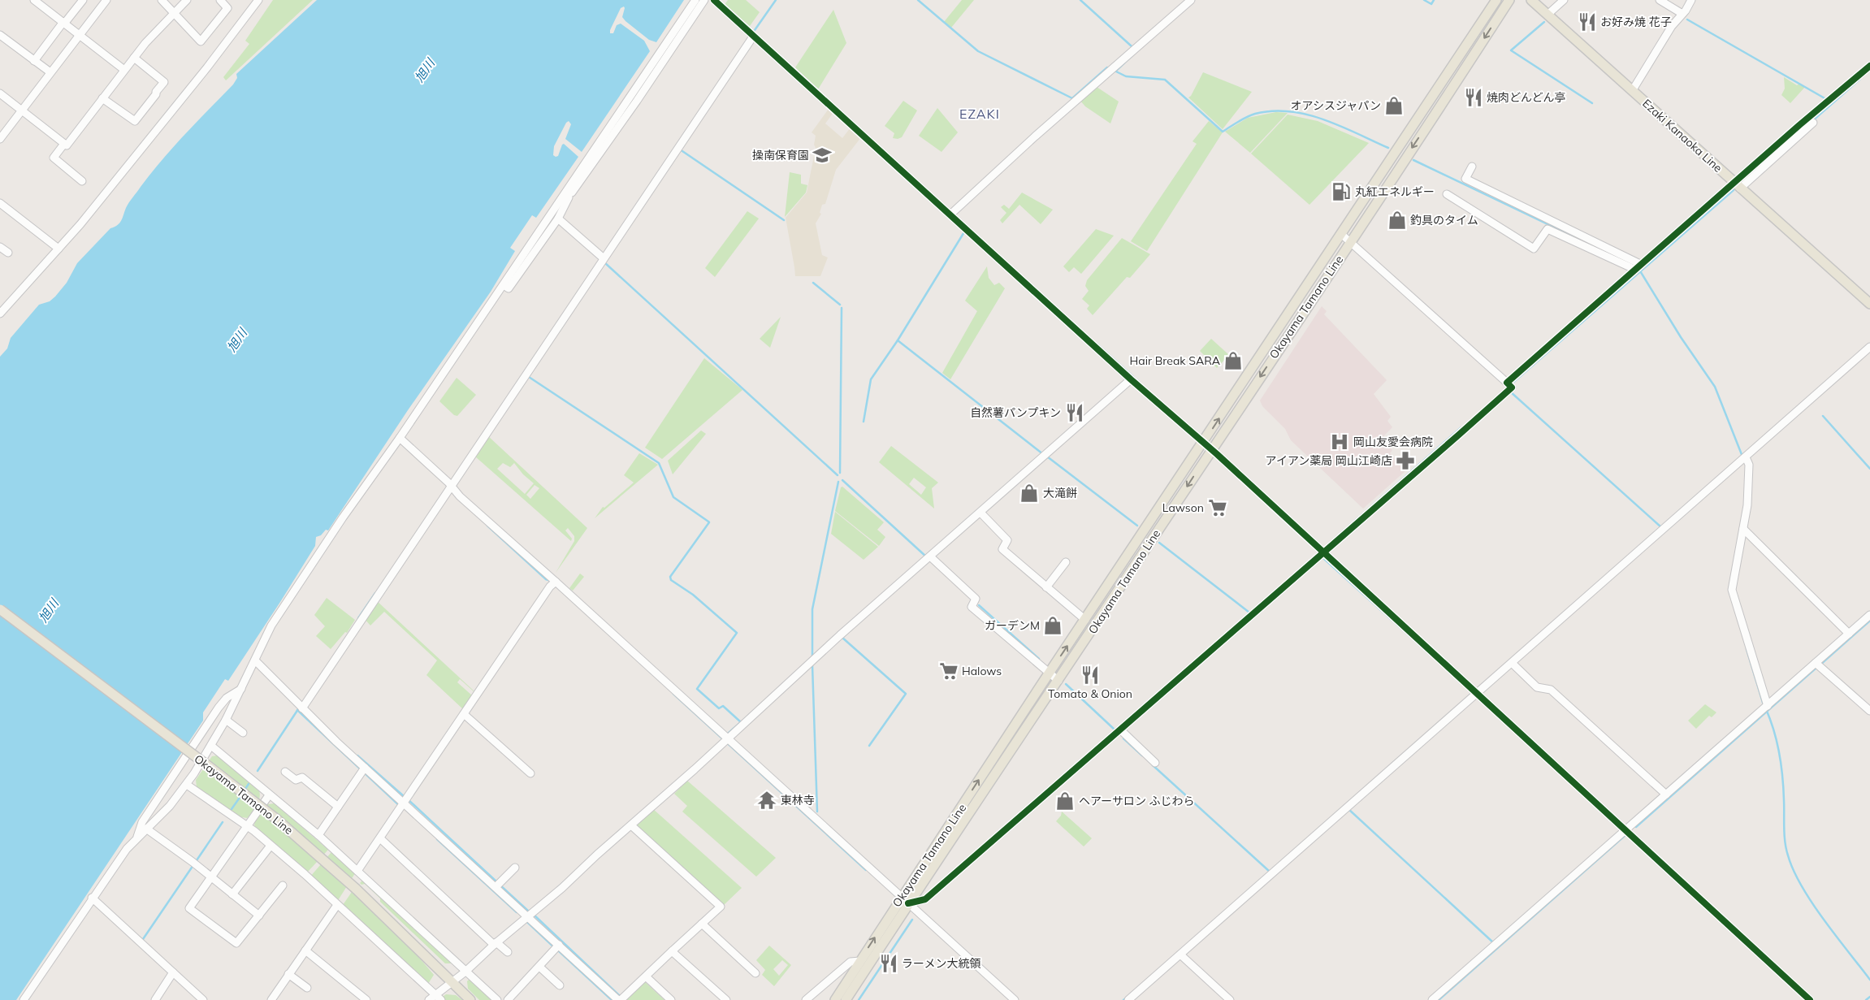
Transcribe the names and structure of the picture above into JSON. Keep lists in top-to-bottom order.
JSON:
{
  "streets": {
    "main road": ["Ezaki Kanaoka Line", "Okayama Tamano Line"]
  },
  "districts": ["EZAKI"],
  "water": ["旭川"],
  "places": {
    "restaurant": [
      "お好み焼 花子",
      "焼肉どんどん亭",
      "自然薯パンプキン",
      "Tomato & Onion",
      "ラーメン大統領"
    ],
    "shop": [
      "オアシスジャパン",
      "釣具のタイム",
      "Hair Break SARA",
      "大滝餅",
      "ガーデンM",
      "ヘアーサロン ふじわら"
    ],
    "school or university": ["操南保育園"],
    "fuel station": ["丸紅エネルギー"],
    "hospital": ["岡山友愛会病院"],
    "pharmacy": ["アイアン薬局 岡山江崎店"],
    "supermarket": ["Lawson", "Halows"],
    "temple": ["東林寺"]
  }
}
